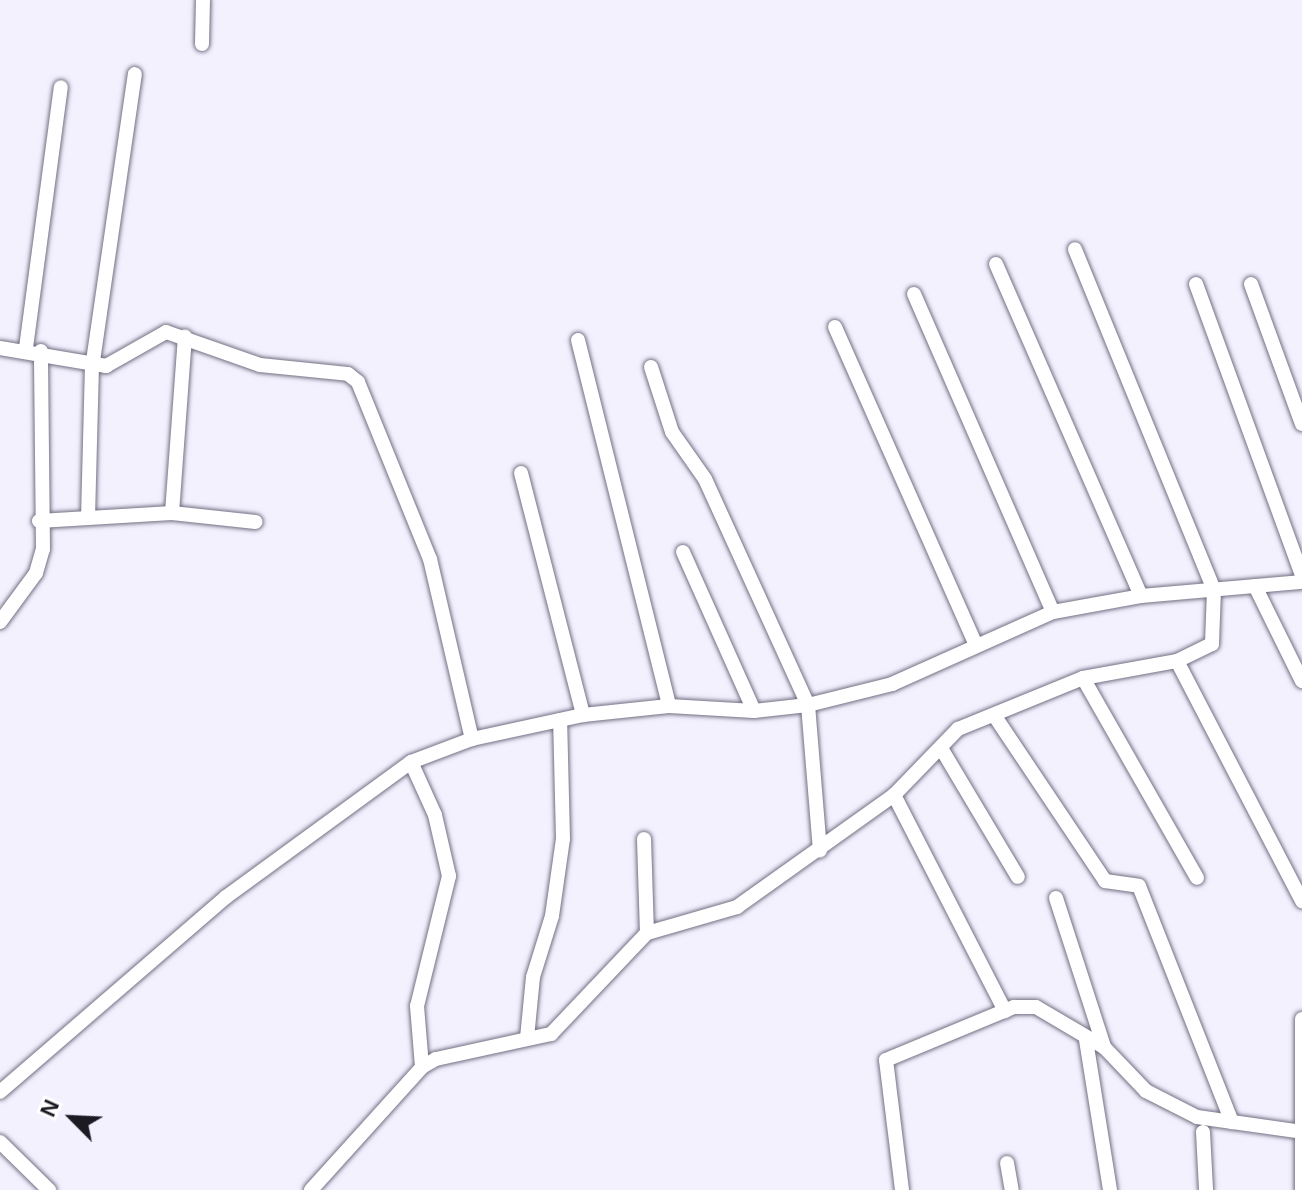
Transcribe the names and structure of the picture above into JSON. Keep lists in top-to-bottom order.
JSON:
{
  "north": "top left"
}
